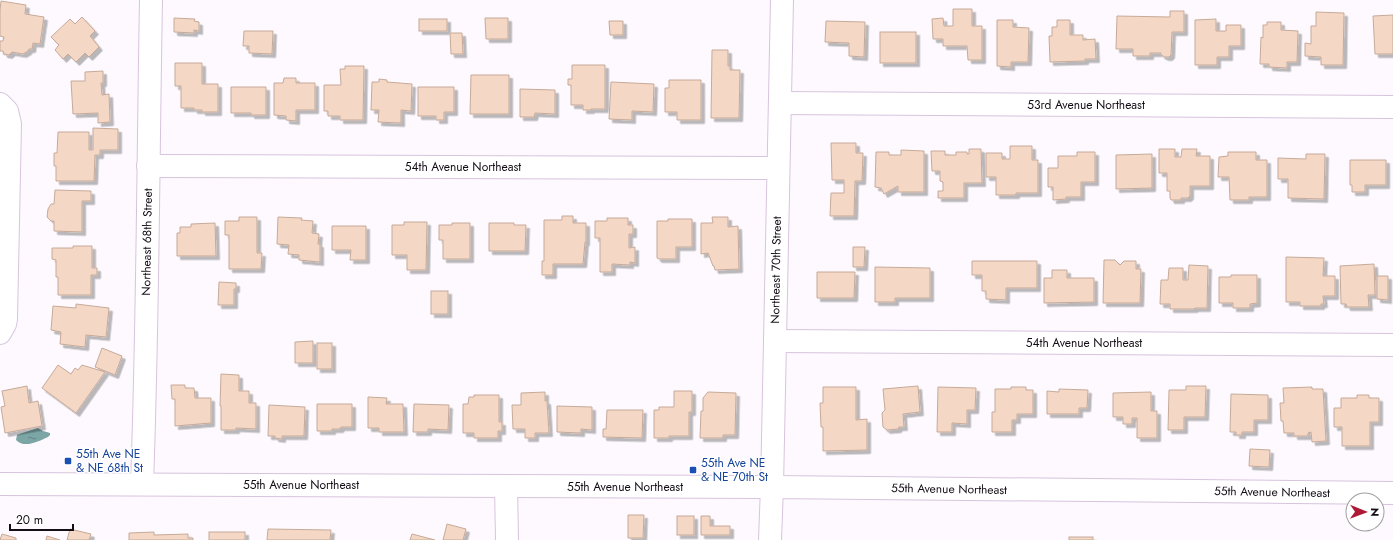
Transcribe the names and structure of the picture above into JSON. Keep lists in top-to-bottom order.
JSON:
{
  "streets": {
    "street": [
      "53rd Avenue Northeast",
      "54th Avenue Northeast",
      "Northeast 68th Street",
      "Northeast 70th Street",
      "55th Avenue Northeast"
    ]
  },
  "crossings": [
    ["53rd Avenue Northeast", "Northeast 70th Street"],
    ["54th Avenue Northeast", "Northeast 68th Street"],
    ["54th Avenue Northeast", "Northeast 70th Street"],
    ["Northeast 68th Street", "55th Avenue Northeast"],
    ["Northeast 70th Street", "55th Avenue Northeast"]
  ],
  "places": {
    "transit": ["55th Ave NE & NE 68th St", "55th Ave NE & NE 70th St"]
  },
  "scale_bar": "20 m",
  "north": "right"
}
